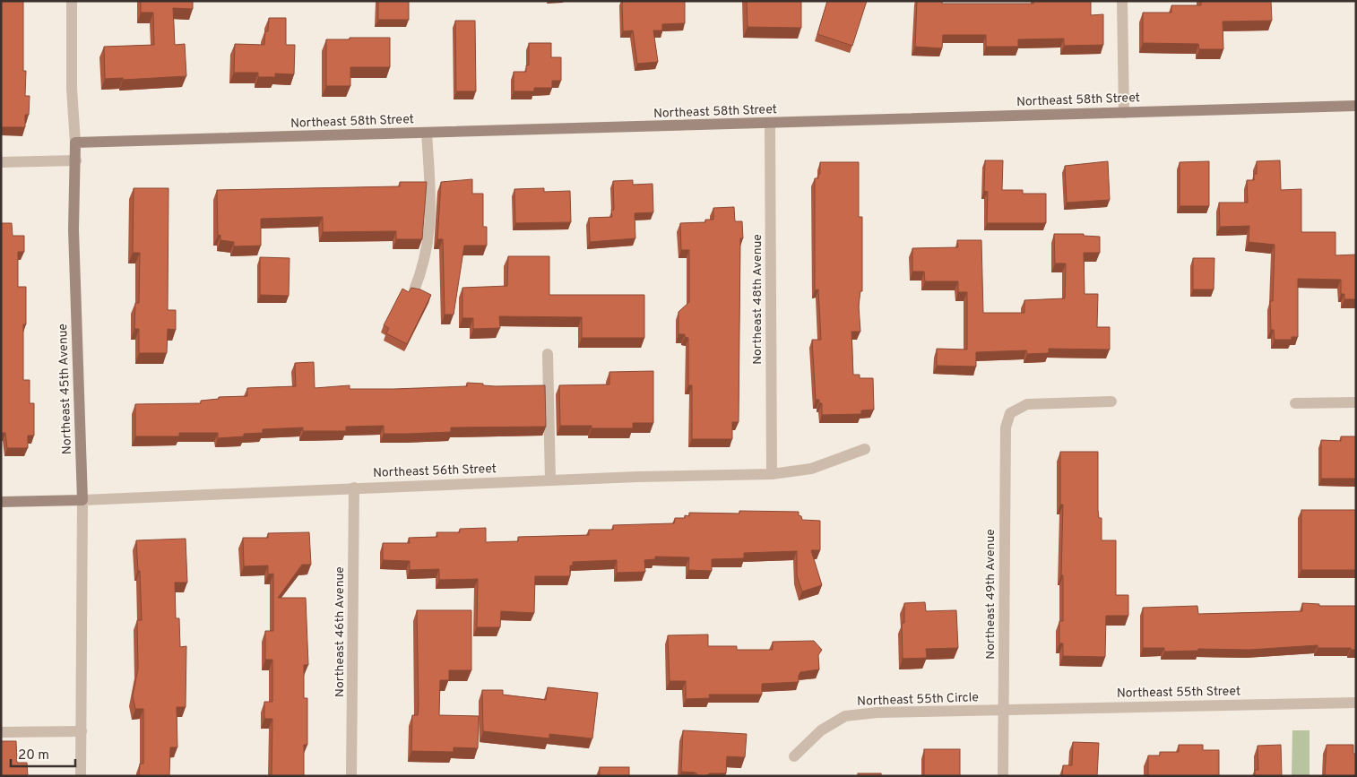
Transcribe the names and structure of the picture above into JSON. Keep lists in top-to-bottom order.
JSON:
{
  "streets": {
    "street": [
      "Northeast 58th Street",
      "Northeast 48th Avenue",
      "Northeast 45th Avenue",
      "Northeast 56th Street",
      "Northeast 49th Avenue",
      "Northeast 46th Avenue",
      "Northeast 55th Street",
      "Northeast 55th Circle"
    ]
  },
  "crossings": [
    ["Northeast 58th Street", "Northeast 48th Avenue"],
    ["Northeast 58th Street", "Northeast 45th Avenue"],
    ["Northeast 48th Avenue", "Northeast 56th Street"],
    ["Northeast 45th Avenue", "Northeast 56th Street"],
    ["Northeast 56th Street", "Northeast 46th Avenue"],
    ["Northeast 49th Avenue", "Northeast 55th Street"],
    ["Northeast 49th Avenue", "Northeast 55th Circle"],
    ["Northeast 55th Street", "Northeast 55th Circle"]
  ],
  "scale_bar": "20 m"
}
